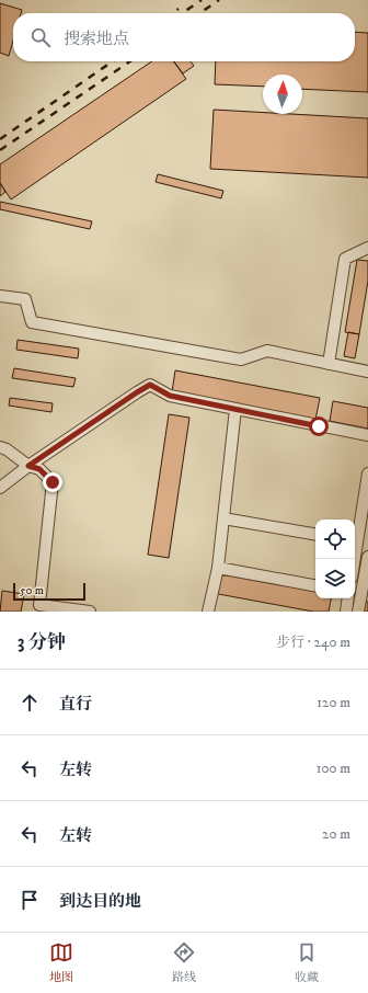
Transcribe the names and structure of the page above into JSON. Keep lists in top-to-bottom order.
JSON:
{
  "scale_bar": "50 m",
  "north": "top",
  "page": {
    "search": "搜索地点",
    "scale": "50 m",
    "heading": ["3 分钟", "步行 · 240 m"],
    "list": [
      ["直行", "120 m"],
      ["左转", "100 m"],
      ["左转", "20 m"],
      "到达目的地"
    ],
    "nav": ["地图", "路线", "收藏"]
  }
}
